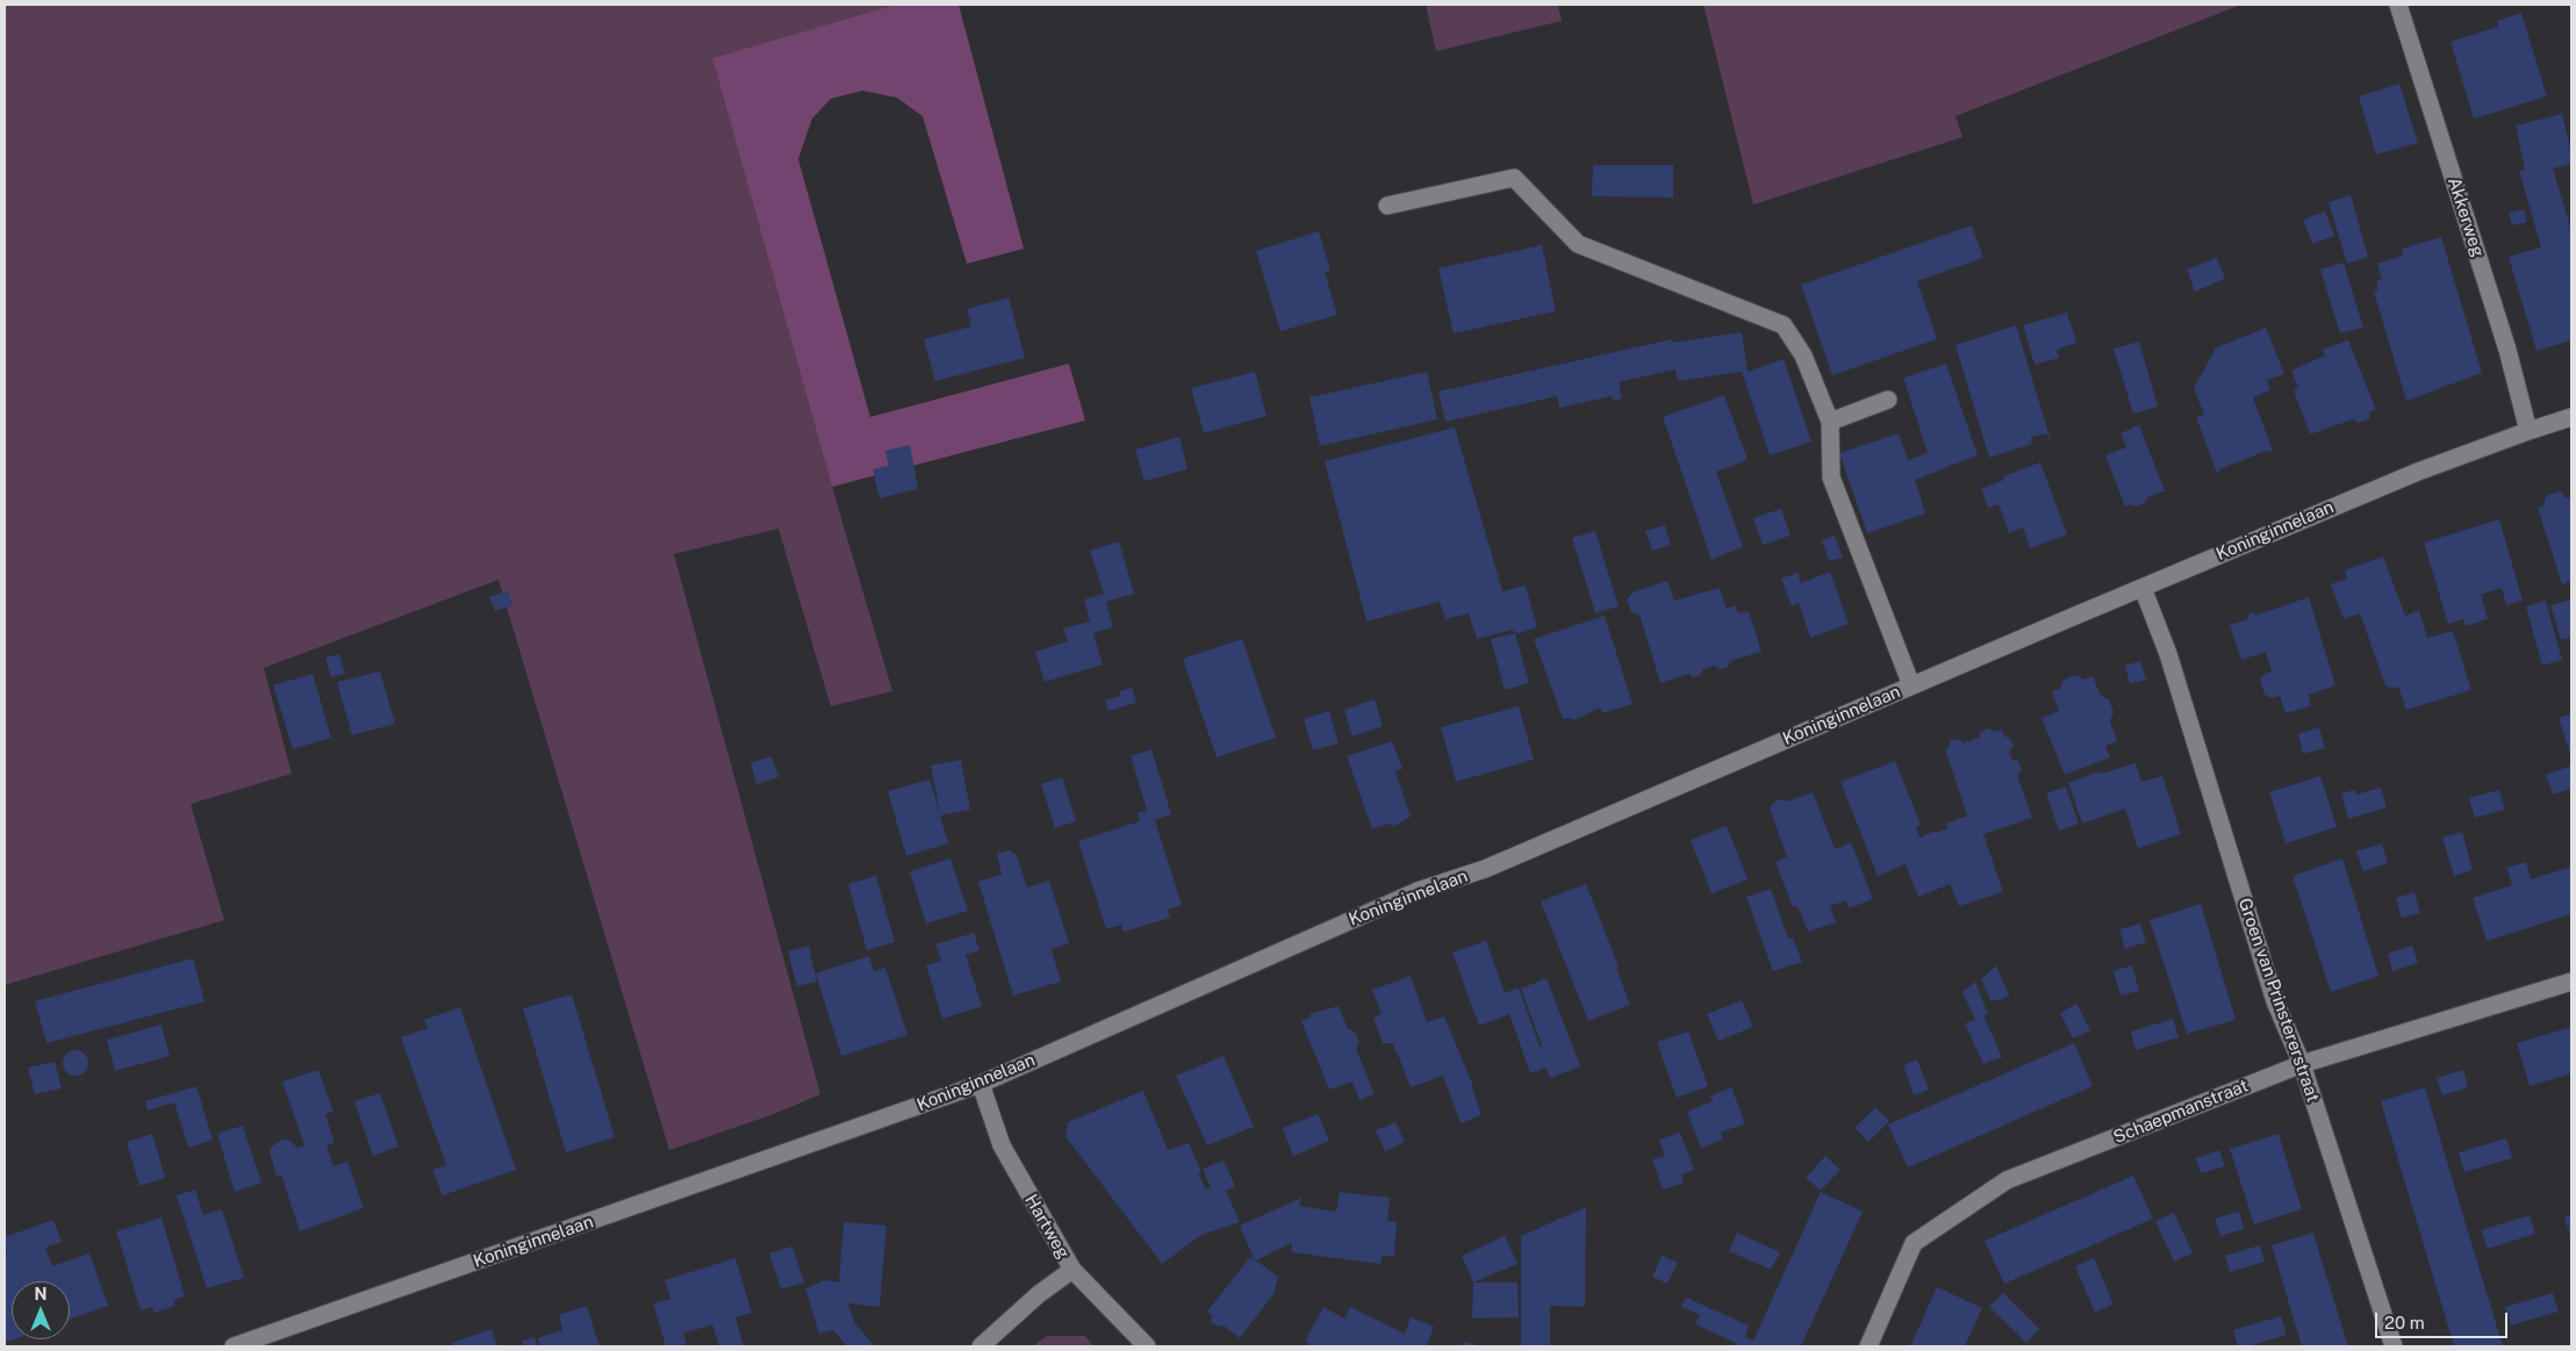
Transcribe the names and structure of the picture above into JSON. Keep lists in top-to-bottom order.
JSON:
{
  "streets": {
    "street": [
      "Akkerweg",
      "Koninginnelaan",
      "Groen van Prinstererstraat",
      "Schaepmanstraat",
      "Hartweg"
    ]
  },
  "crossings": [
    ["Akkerweg", "Koninginnelaan"],
    ["Koninginnelaan", "Groen van Prinstererstraat"],
    ["Koninginnelaan", "Hartweg"],
    ["Groen van Prinstererstraat", "Schaepmanstraat"]
  ],
  "scale_bar": "20 m",
  "north": "top"
}
